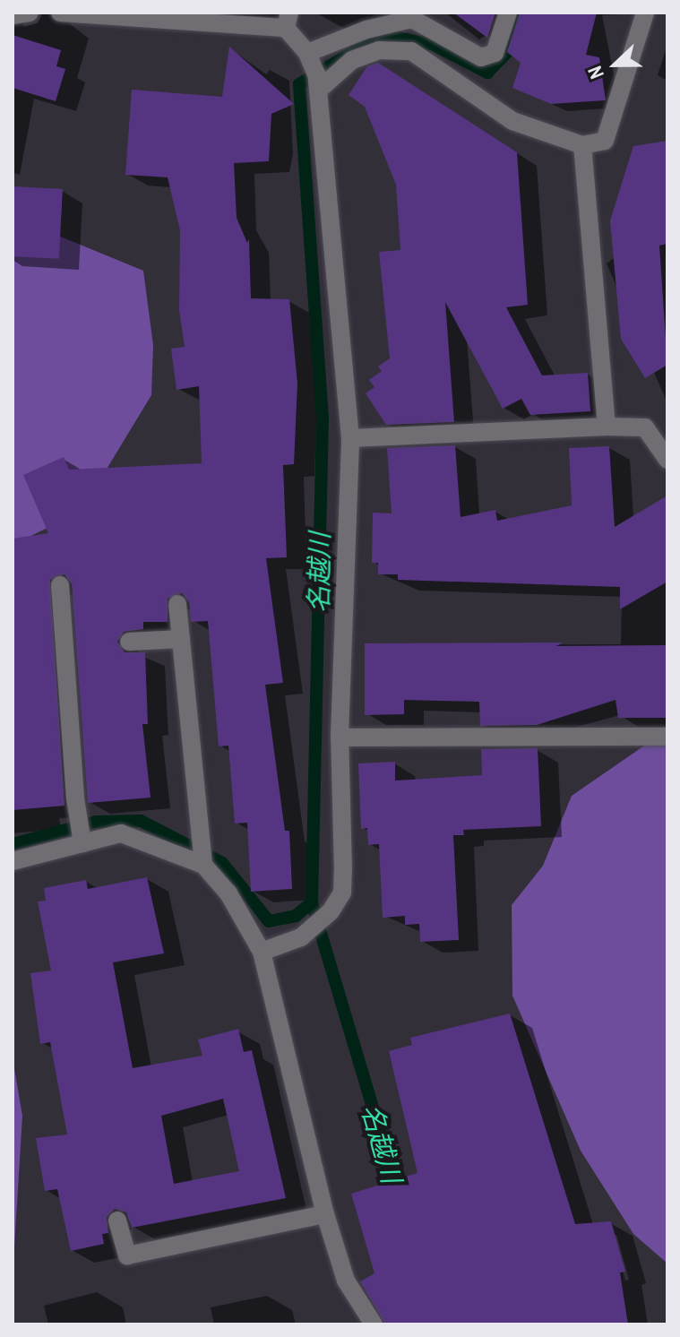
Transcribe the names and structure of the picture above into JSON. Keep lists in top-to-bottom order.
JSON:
{
  "water": ["名越川"],
  "north": "left"
}
